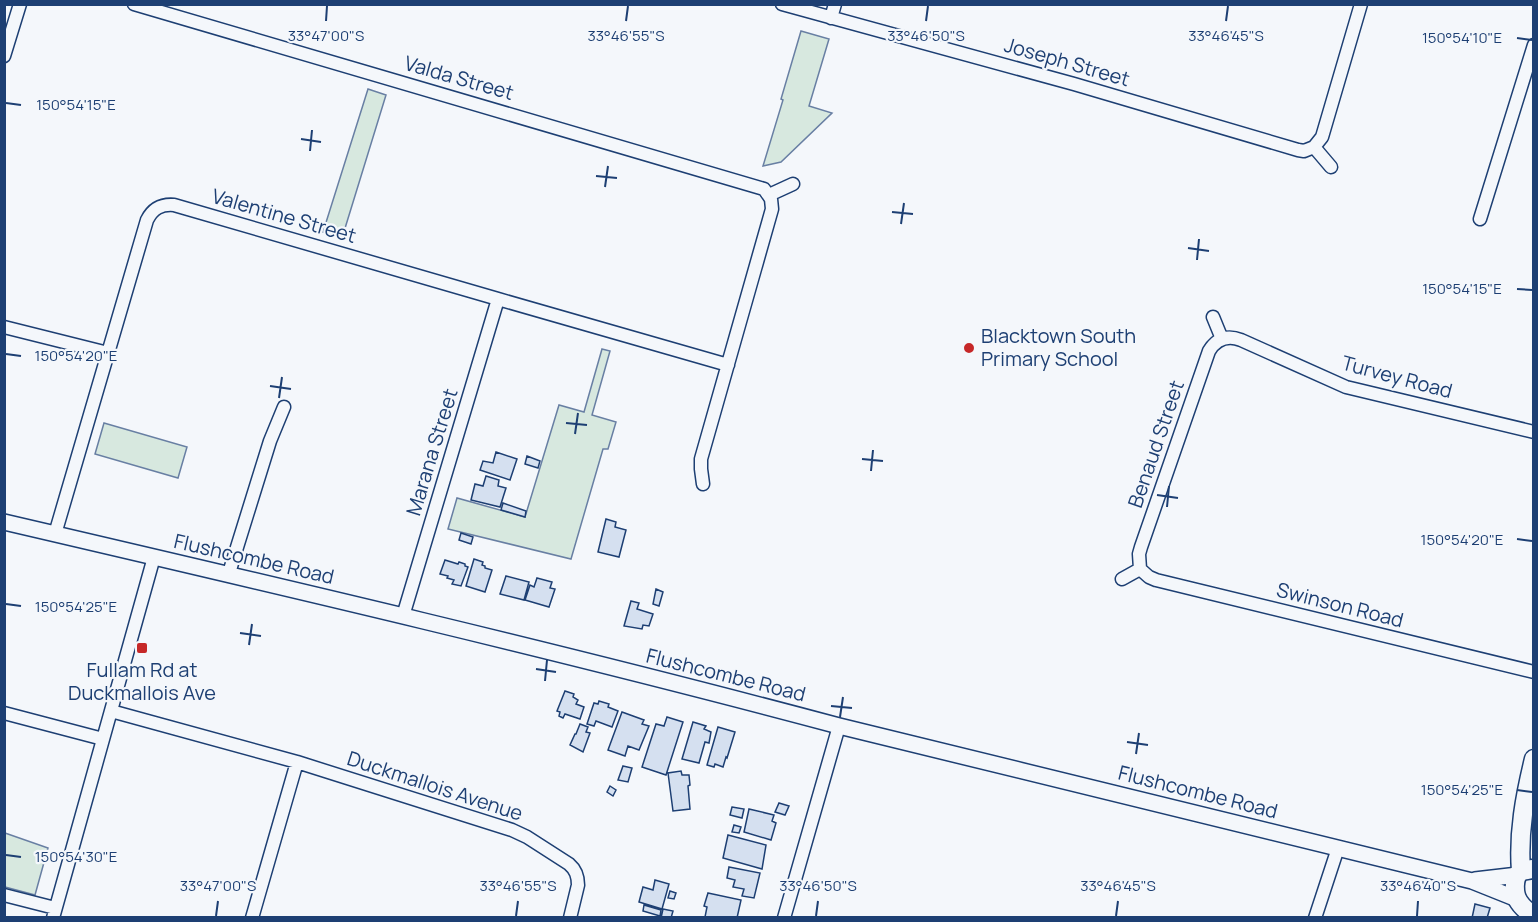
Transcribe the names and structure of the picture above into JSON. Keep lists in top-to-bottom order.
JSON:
{
  "streets": {
    "street": [
      "Joseph Street",
      "Valda Street",
      "Valentine Street",
      "Turvey Road",
      "Benaud Street",
      "Marana Street",
      "Flushcombe Road",
      "Swinson Road",
      "Duckmallois Avenue"
    ]
  },
  "crossings": [
    ["Valentine Street", "Marana Street"],
    ["Valentine Street", "Flushcombe Road"],
    ["Turvey Road", "Benaud Street"],
    ["Benaud Street", "Swinson Road"],
    ["Marana Street", "Flushcombe Road"]
  ],
  "places": {
    "other": ["Blacktown South Primary School"],
    "transit": ["Fullam Rd at Duckmallois Ave"]
  },
  "coordinates": [
    "33°47'00\"S",
    "33°46'55\"S",
    "33°46'50\"S",
    "33°46'45\"S",
    "150°54'10\"E",
    "150°54'15\"E",
    "150°54'20\"E",
    "150°54'25\"E",
    "150°54'30\"E",
    "33°46'40\"S"
  ]
}
